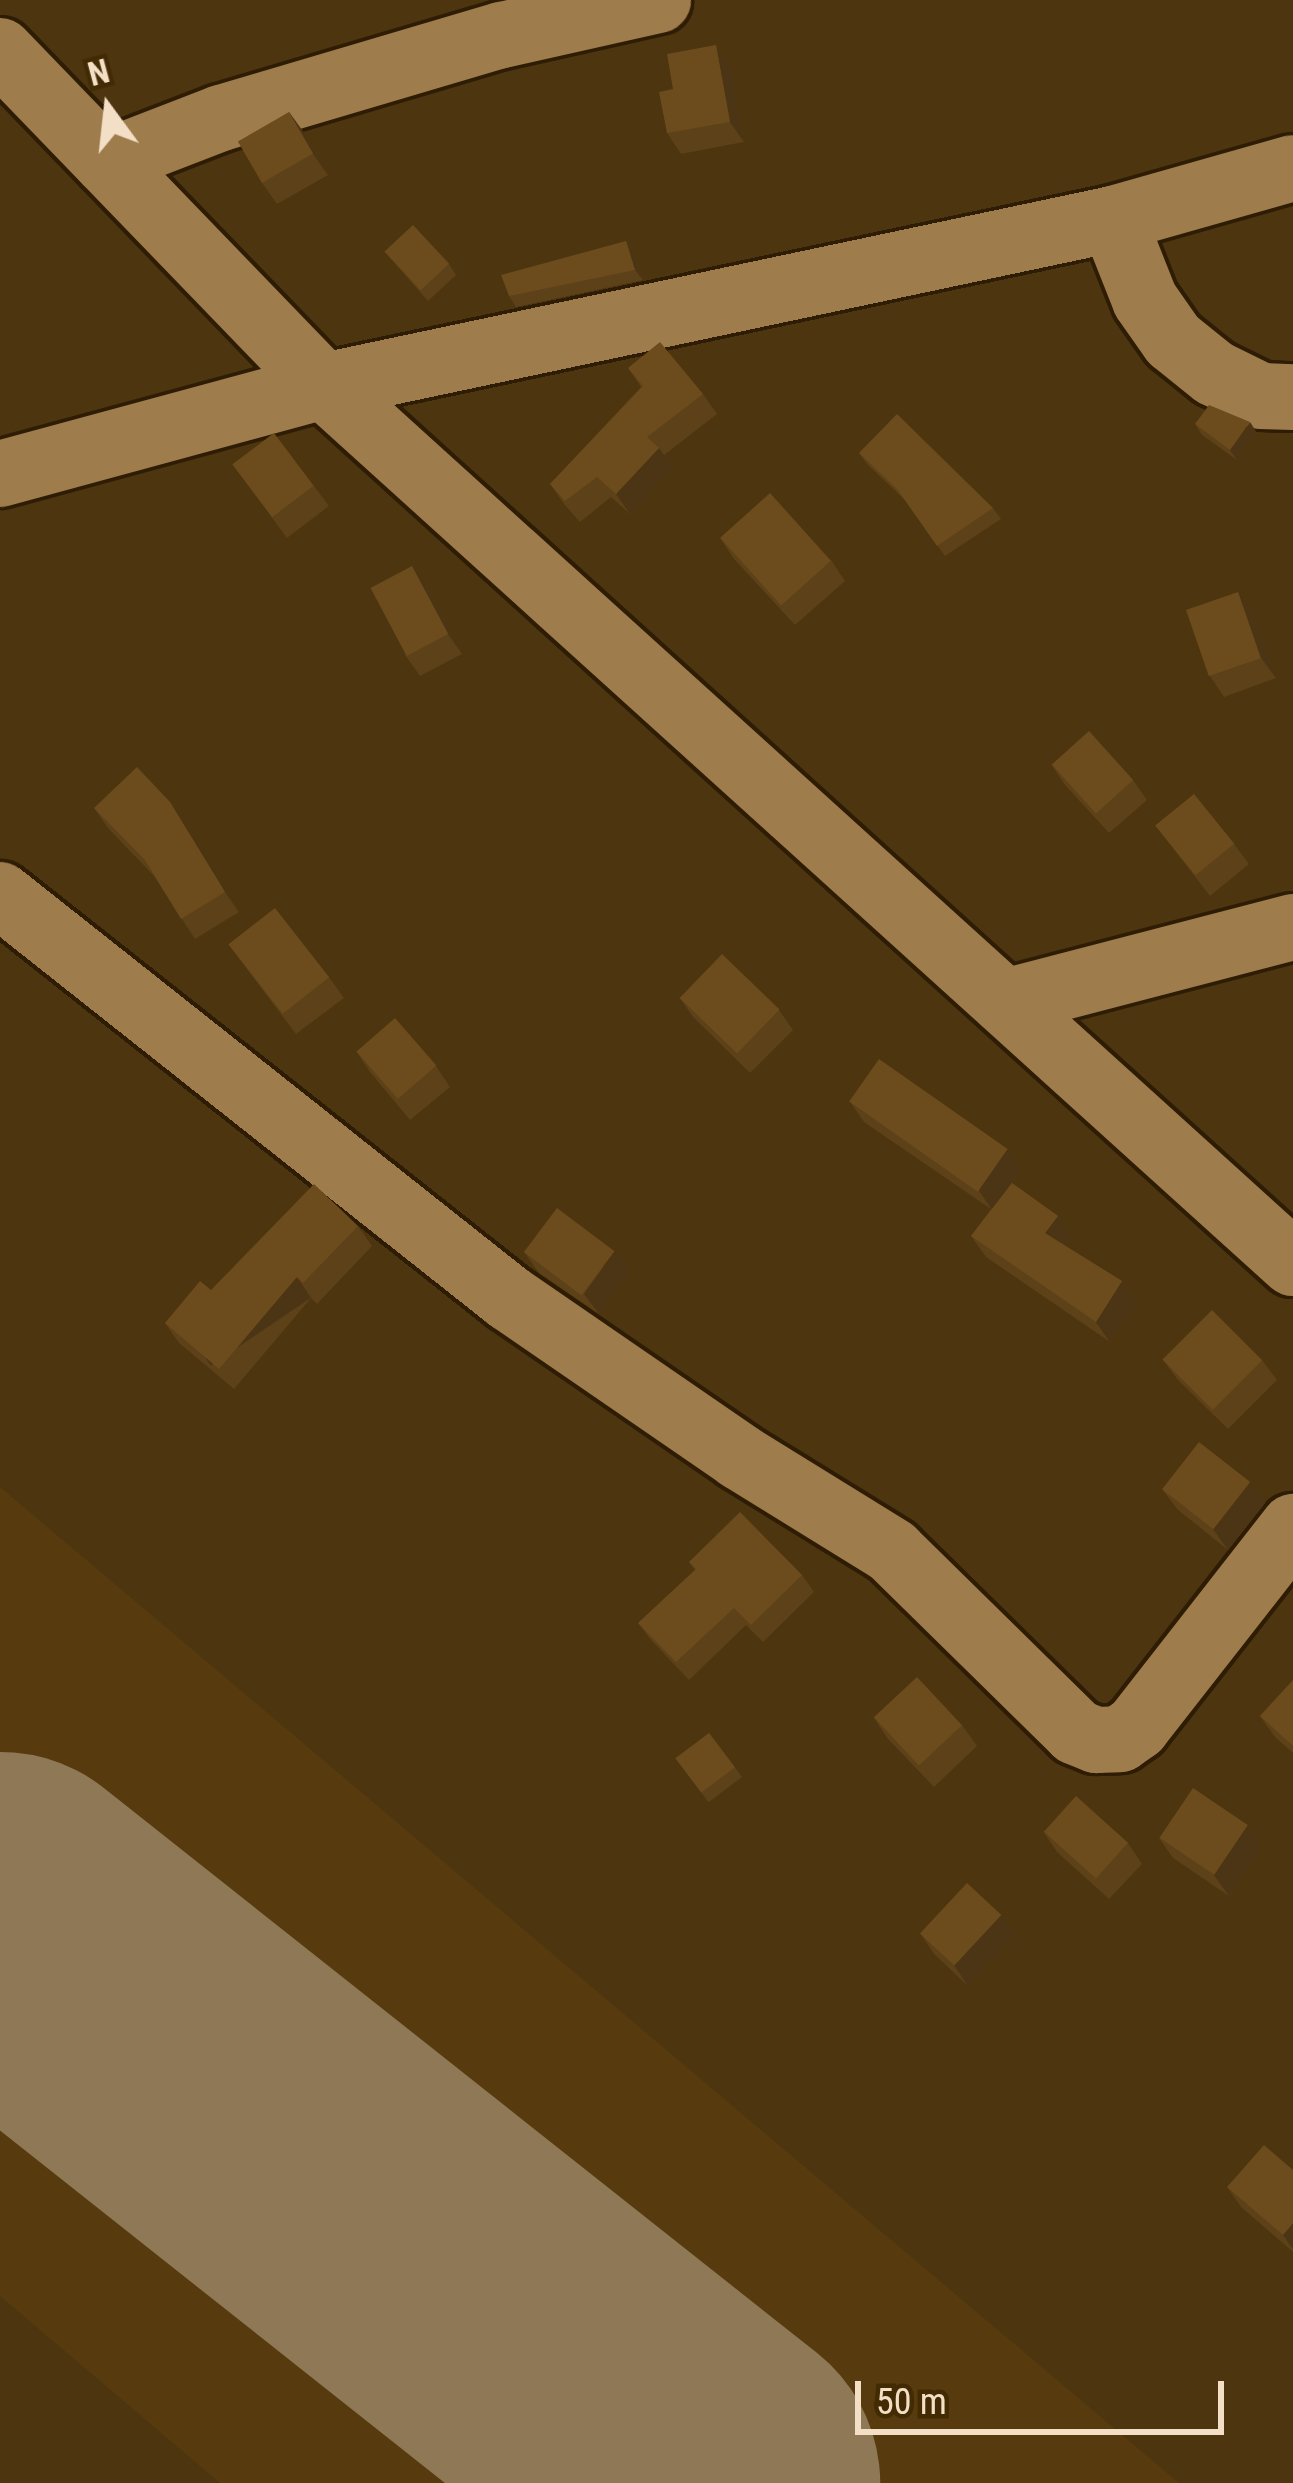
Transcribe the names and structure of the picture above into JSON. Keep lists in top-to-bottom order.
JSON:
{
  "scale_bar": "50 m",
  "north": "top"
}
